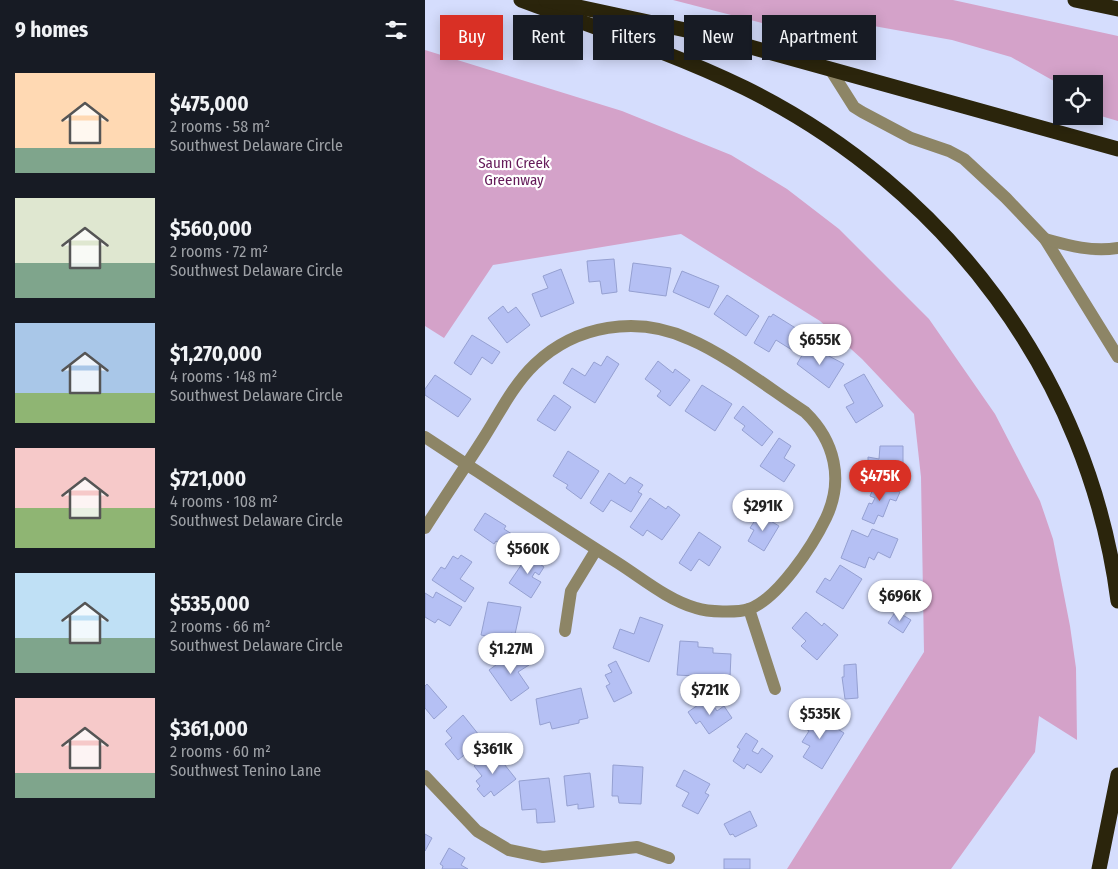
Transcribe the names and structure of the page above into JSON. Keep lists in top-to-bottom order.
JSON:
{
  "parks": ["Saum Creek Greenway"],
  "page": {
    "heading": "9 homes",
    "chip": [
      "Buy",
      "Rent",
      "Filters",
      "New",
      "Apartment"
    ],
    "list": [
      {
        "name": "$475,000",
        "note": "2 rooms · 58 m² · Southwest Delaware Circle"
      },
      {
        "name": "$560,000",
        "note": "2 rooms · 72 m² · Southwest Delaware Circle"
      },
      {
        "name": "$1,270,000",
        "note": "4 rooms · 148 m² · Southwest Delaware Circle"
      },
      {
        "name": "$721,000",
        "note": "4 rooms · 108 m² · Southwest Delaware Circle"
      },
      {
        "name": "$535,000",
        "note": "2 rooms · 66 m² · Southwest Delaware Circle"
      },
      {
        "name": "$361,000",
        "note": "2 rooms · 60 m² · Southwest Tenino Lane"
      }
    ],
    "price": [
      "$655K",
      "$475K",
      "$291K",
      "$560K",
      "$696K",
      "$1.27M",
      "$721K",
      "$535K",
      "$361K"
    ]
  }
}
